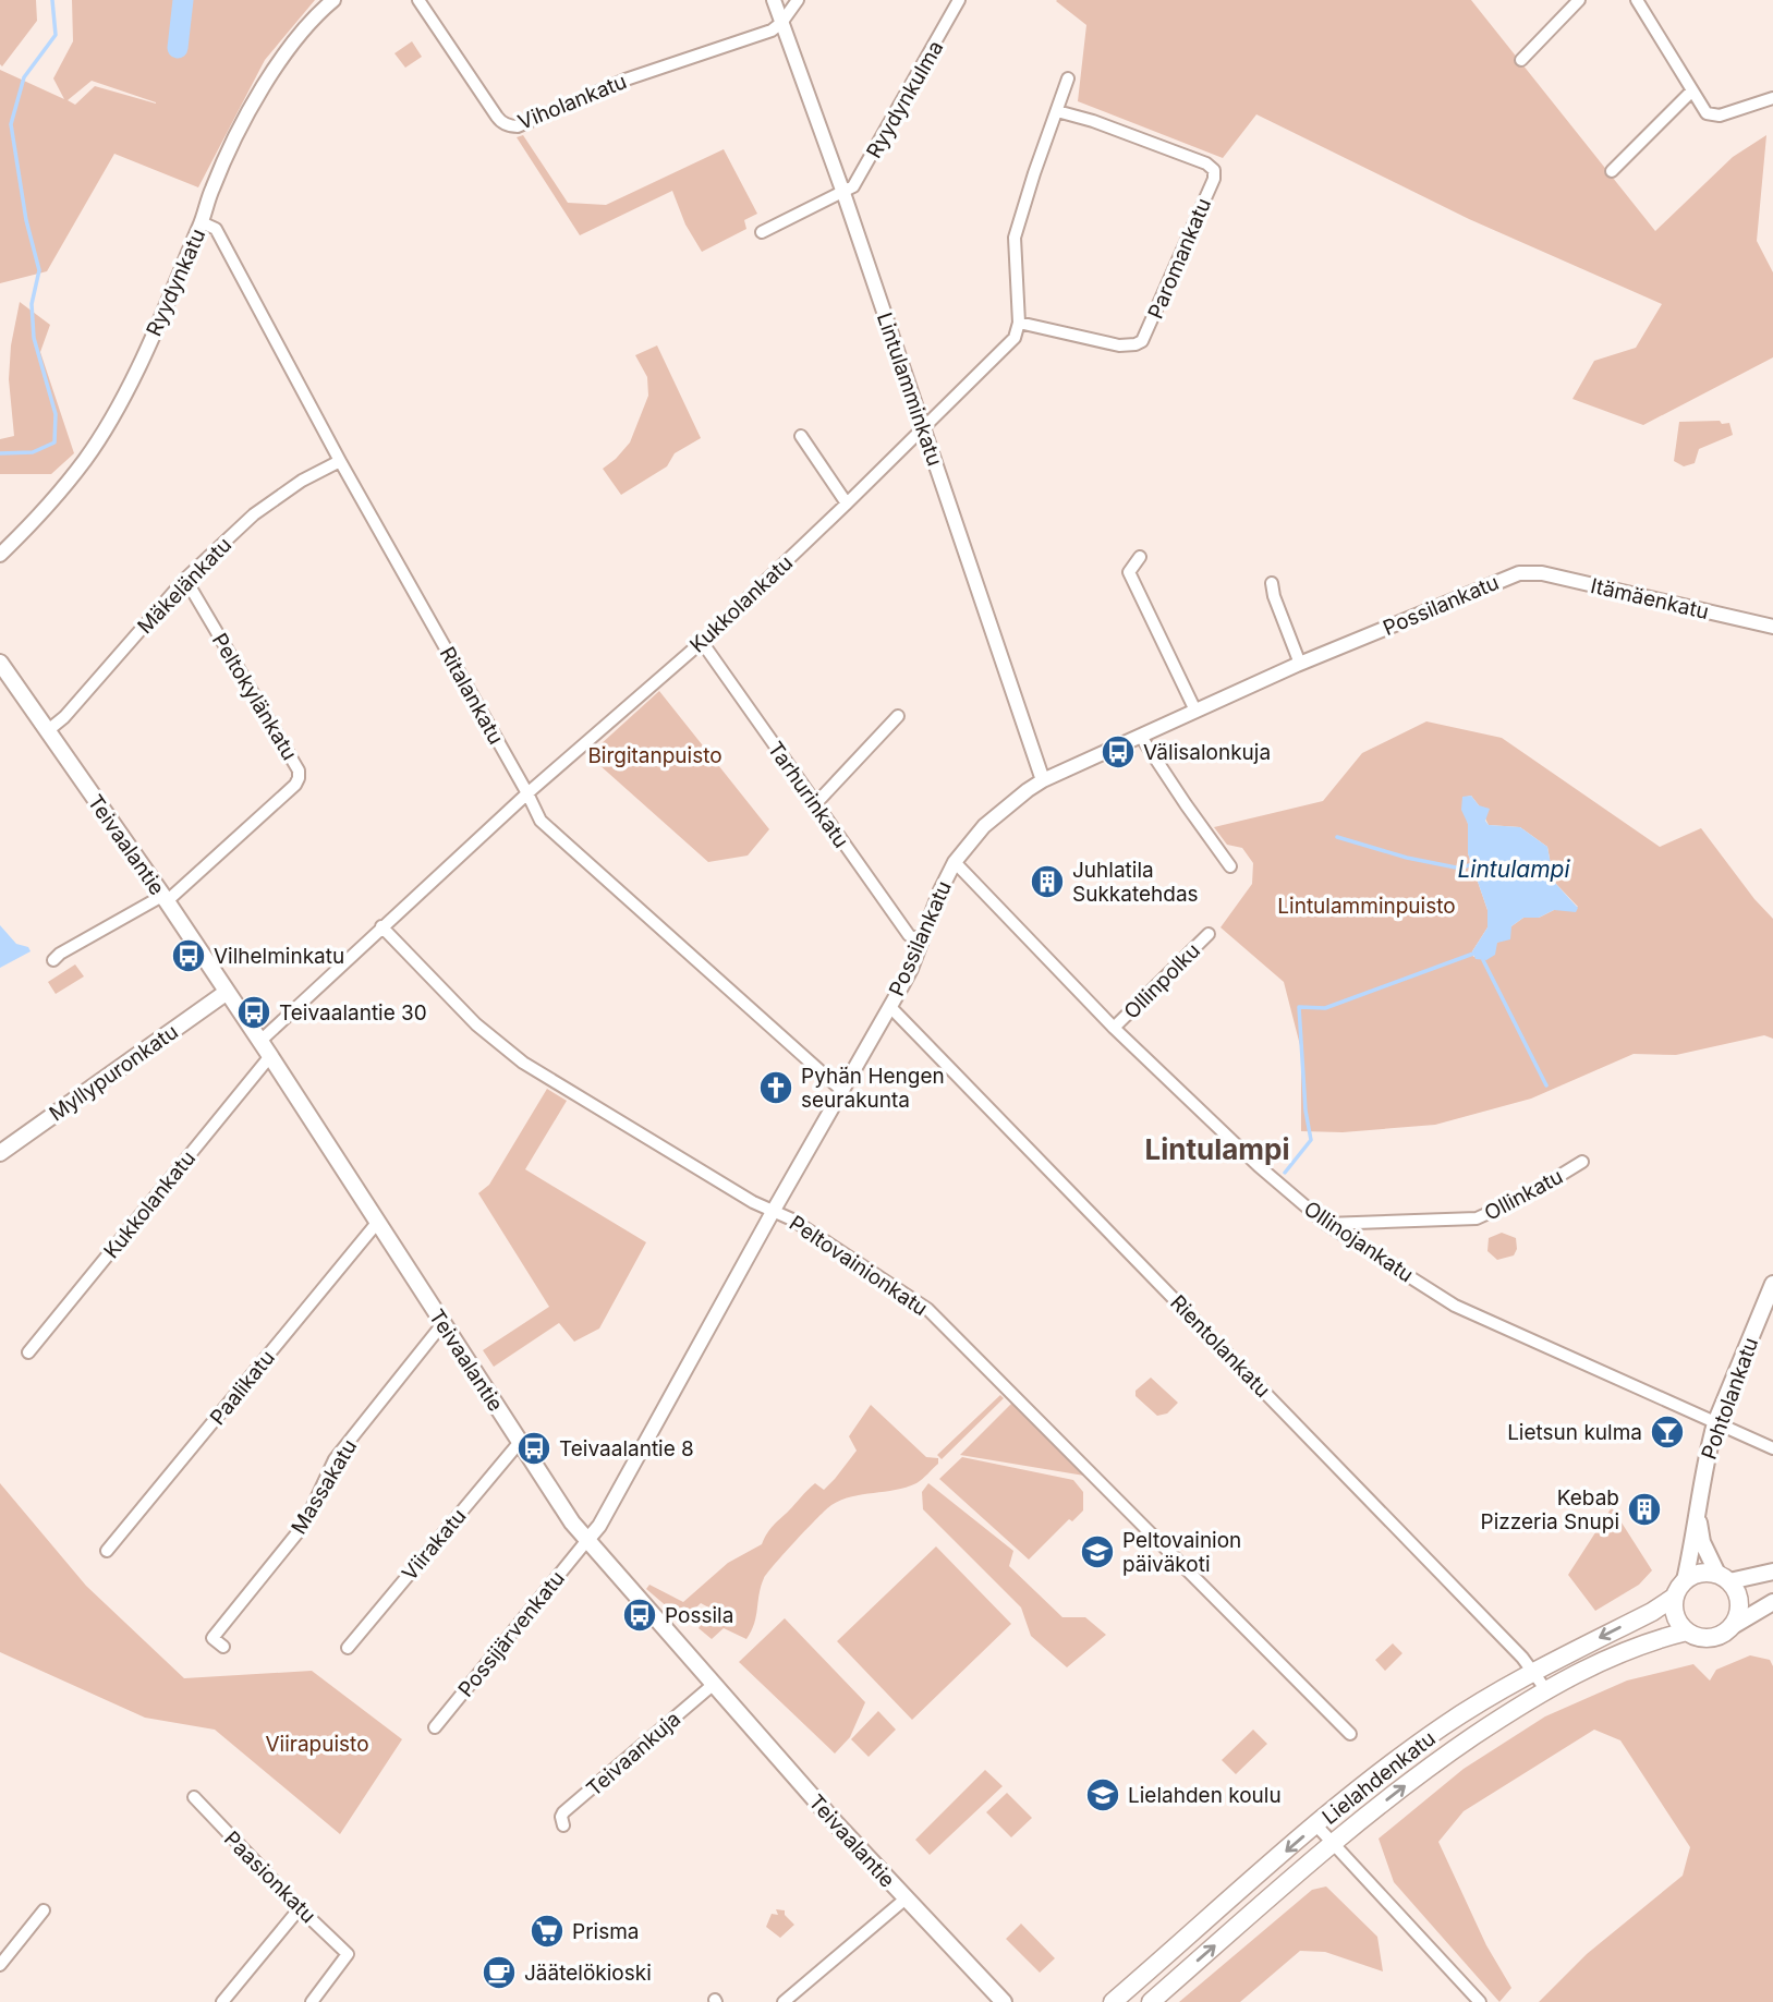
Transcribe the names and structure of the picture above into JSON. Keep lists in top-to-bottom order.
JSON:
{
  "streets": {
    "main road": [
      "Teivaalantie",
      "Myllypuronkatu",
      "Pohtolankatu",
      "Lielahdenkatu"
    ],
    "street": [
      "Ryydynkulma",
      "Viholankatu",
      "Paromankatu",
      "Ryydynkatu",
      "Lintulamminkatu",
      "Mäkelänkatu",
      "Itämäenkatu",
      "Kukkolankatu",
      "Possilankatu",
      "Ritalankatu",
      "Peltokylänkatu",
      "Tarhurinkatu",
      "Ollinpolku",
      "Ollinkatu",
      "Ollinojankatu",
      "Peltovainionkatu",
      "Rientolankatu",
      "Paalikatu",
      "Massakatu",
      "Viirakatu",
      "Possijärvenkatu",
      "Teivaankuja",
      "Paasionkatu"
    ]
  },
  "crossings": [
    ["Ryydynkulma", "Lintulamminkatu"],
    ["Viholankatu", "Lintulamminkatu"],
    ["Paromankatu", "Kukkolankatu"],
    ["Ryydynkatu", "Ritalankatu"],
    ["Lintulamminkatu", "Kukkolankatu"],
    ["Lintulamminkatu", "Possilankatu"],
    ["Mäkelänkatu", "Ritalankatu"],
    ["Mäkelänkatu", "Peltokylänkatu"],
    ["Mäkelänkatu", "Teivaalantie"],
    ["Itämäenkatu", "Possilankatu"],
    ["Kukkolankatu", "Ritalankatu"],
    ["Kukkolankatu", "Tarhurinkatu"],
    ["Kukkolankatu", "Teivaalantie"],
    ["Kukkolankatu", "Peltovainionkatu"],
    ["Possilankatu", "Ritalankatu"],
    ["Possilankatu", "Tarhurinkatu"],
    ["Possilankatu", "Teivaalantie"],
    ["Possilankatu", "Ollinojankatu"],
    ["Possilankatu", "Peltovainionkatu"],
    ["Possilankatu", "Rientolankatu"],
    ["Possilankatu", "Possijärvenkatu"],
    ["Peltokylänkatu", "Teivaalantie"],
    ["Teivaalantie", "Myllypuronkatu"],
    ["Teivaalantie", "Paalikatu"],
    ["Teivaalantie", "Massakatu"],
    ["Teivaalantie", "Viirakatu"],
    ["Teivaalantie", "Possijärvenkatu"],
    ["Teivaalantie", "Teivaankuja"],
    ["Ollinpolku", "Ollinojankatu"],
    ["Ollinkatu", "Ollinojankatu"],
    ["Ollinojankatu", "Pohtolankatu"],
    ["Rientolankatu", "Lielahdenkatu"],
    ["Pohtolankatu", "Lielahdenkatu"]
  ],
  "districts": ["Lintulampi"],
  "water": ["Lintulampi"],
  "parks": ["Birgitanpuisto", "Lintulamminpuisto", "Viirapuisto"],
  "places": {
    "bus stop": [
      "Välisalonkuja",
      "Vilhelminkatu",
      "Teivaalantie 30",
      "Teivaalantie 8",
      "Possila"
    ],
    "building": ["Juhlatila Sukkatehdas", "Kebab Pizzeria Snupi"],
    "church": ["Pyhän Hengen seurakunta"],
    "bar": ["Lietsun kulma"],
    "school or university": ["Peltovainion päiväkoti", "Lielahden koulu"],
    "supermarket": ["Prisma"],
    "cafe": ["Jäätelökioski"]
  }
}
